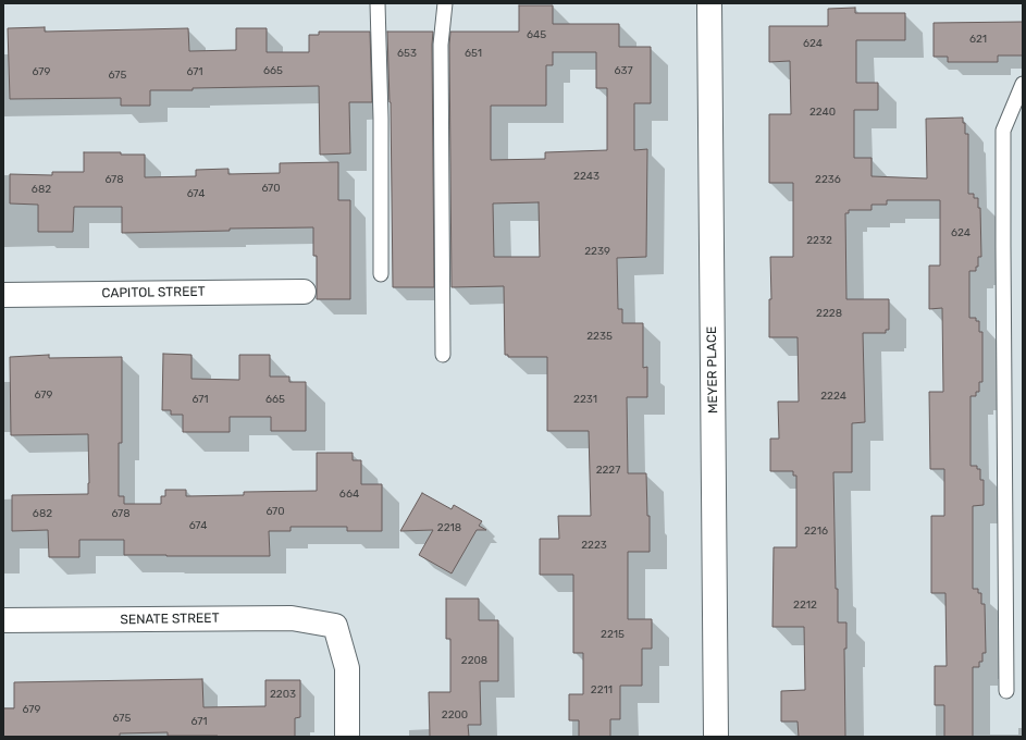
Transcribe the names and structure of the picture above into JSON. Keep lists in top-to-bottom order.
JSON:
{
  "streets": {
    "street": ["CAPITOL STREET", "MEYER PLACE", "SENATE STREET"]
  },
  "house_numbers": [
    "645",
    "621",
    "624",
    "653",
    "651",
    "665",
    "637",
    "679",
    "671",
    "675",
    "2240",
    "2243",
    "678",
    "2236",
    "670",
    "682",
    "674",
    "624",
    "2232",
    "2239",
    "2228",
    "2235",
    "679",
    "2224",
    "671",
    "665",
    "2231",
    "2227",
    "664",
    "670",
    "682",
    "678",
    "674",
    "2218",
    "2216",
    "2223",
    "2212",
    "2215",
    "2208",
    "2211",
    "2203",
    "679",
    "2200",
    "675",
    "671"
  ]
}
